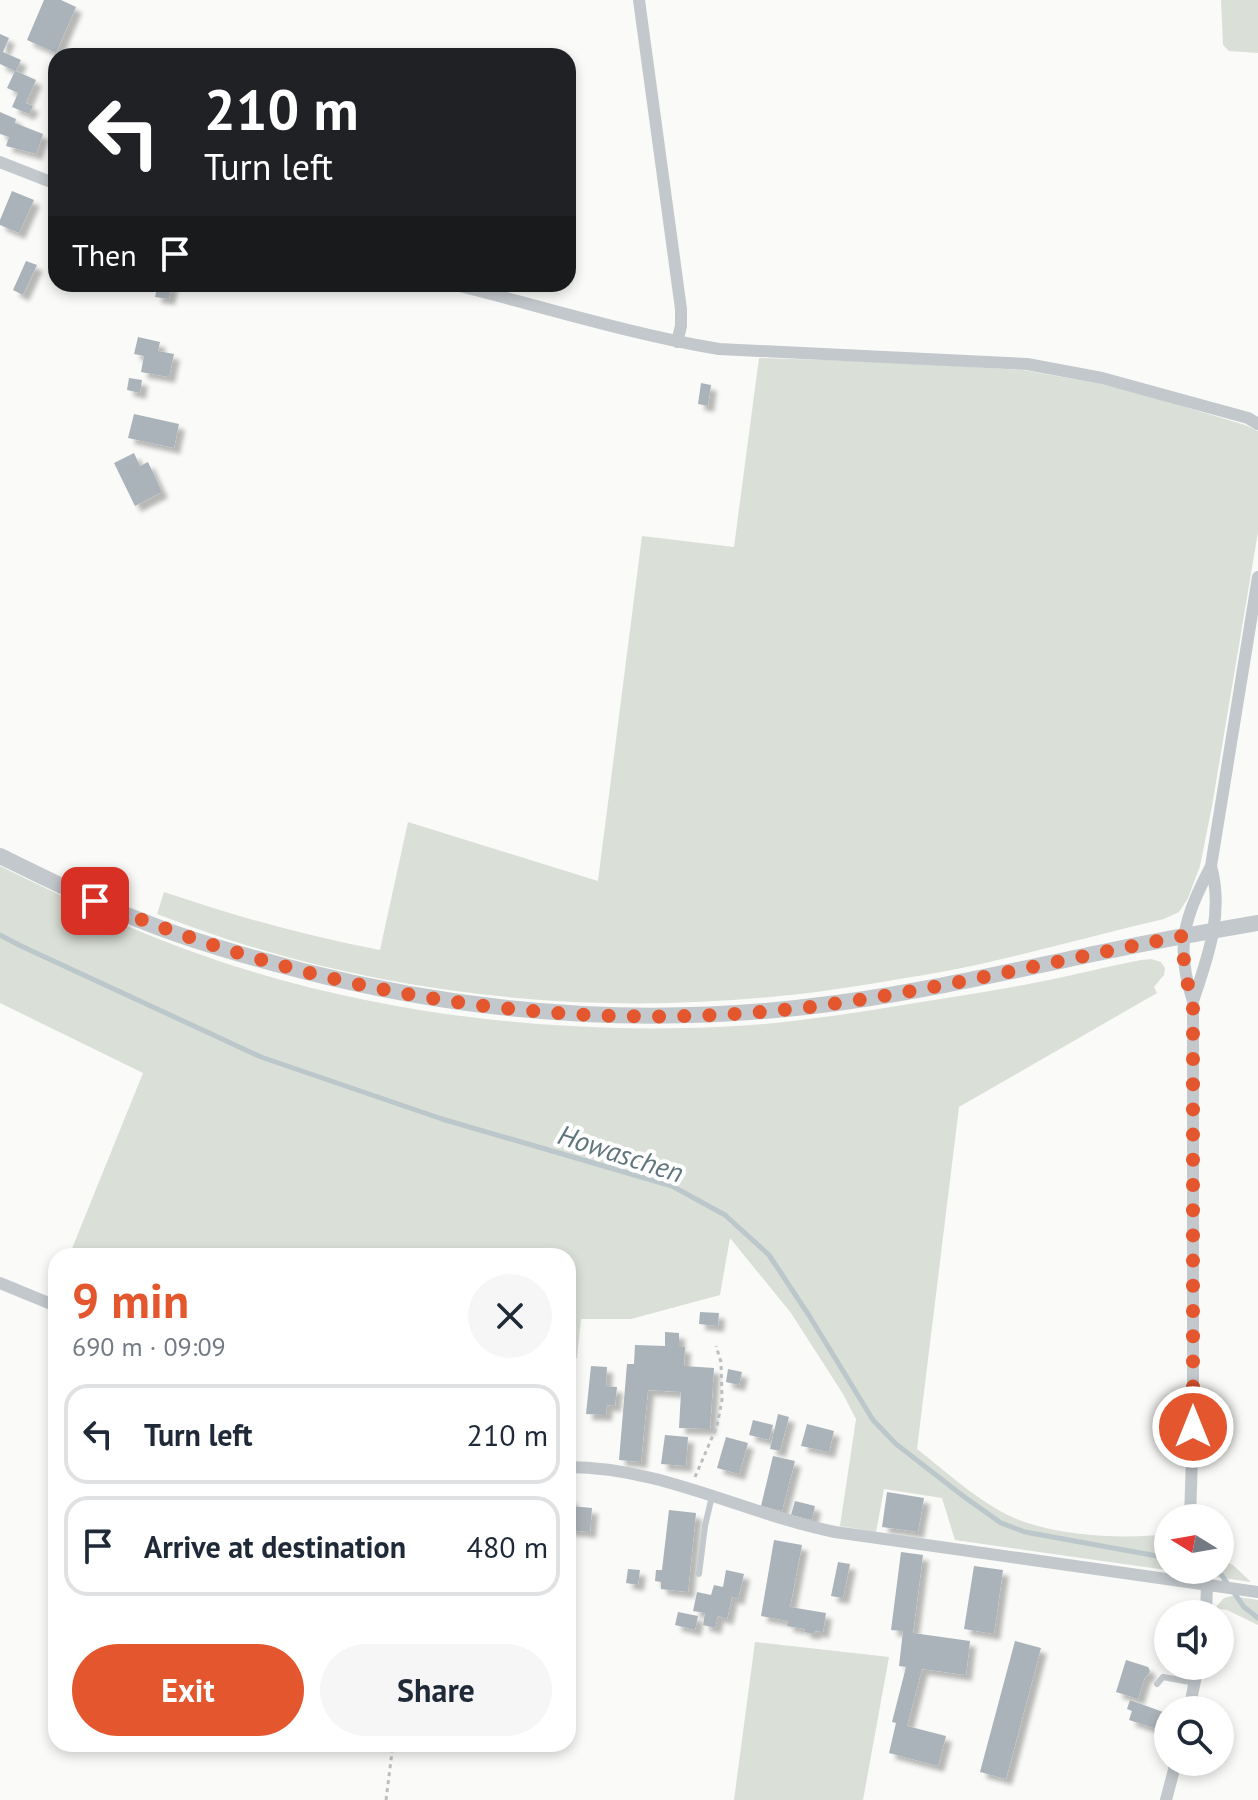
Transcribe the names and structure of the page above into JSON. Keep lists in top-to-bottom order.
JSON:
{
  "water": ["Howaschen"],
  "north": "left",
  "page": {
    "turn": ["210 m", "Turn left"],
    "then": "Then",
    "heading": ["9 min", "690 m · 09:09"],
    "list": [
      {
        "name": "Turn left",
        "value": "210 m"
      },
      {
        "name": "Arrive at destination",
        "value": "480 m"
      }
    ],
    "buttons": ["Exit", "Share"]
  }
}
